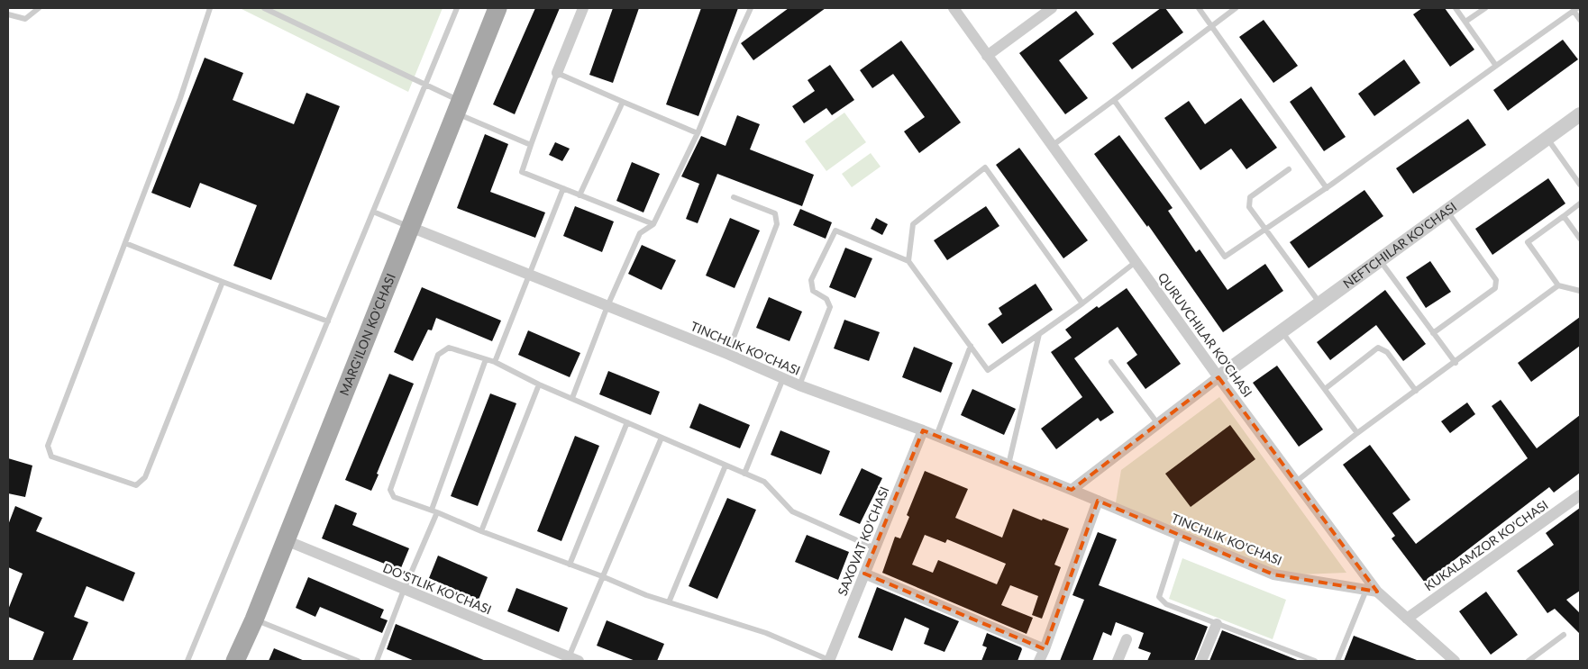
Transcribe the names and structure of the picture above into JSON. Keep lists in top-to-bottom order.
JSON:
{
  "streets": {
    "main road": ["MARG'ILON KO'CHASI"],
    "street": [
      "NEFTCHILAR KO'CHASI",
      "QURUVCHILAR KO'CHASI",
      "TINCHLIK KO'CHASI",
      "SAXOVAT KO'CHASI",
      "KUKALAMZOR KO'CHASI",
      "DO'STLIK KO'CHASI"
    ]
  },
  "crossings": [
    ["NEFTCHILAR KO'CHASI", "QURUVCHILAR KO'CHASI"],
    ["MARG'ILON KO'CHASI", "TINCHLIK KO'CHASI"],
    ["MARG'ILON KO'CHASI", "DO'STLIK KO'CHASI"],
    ["QURUVCHILAR KO'CHASI", "TINCHLIK KO'CHASI"],
    ["QURUVCHILAR KO'CHASI", "KUKALAMZOR KO'CHASI"],
    ["TINCHLIK KO'CHASI", "SAXOVAT KO'CHASI"]
  ]
}
